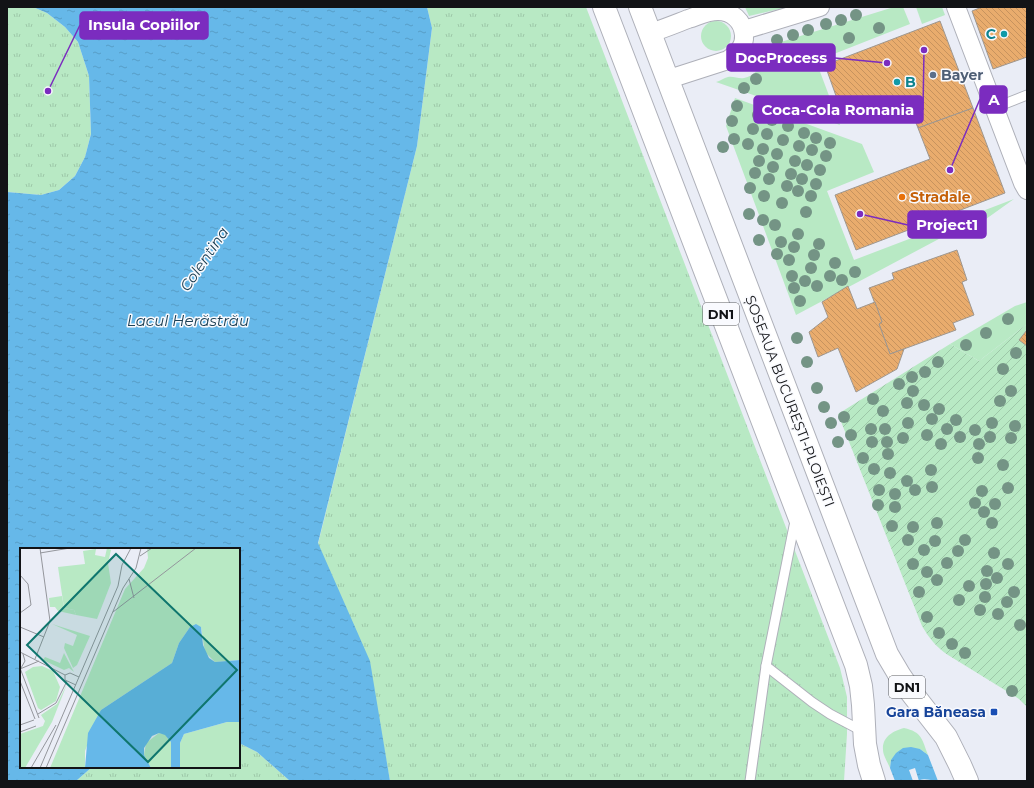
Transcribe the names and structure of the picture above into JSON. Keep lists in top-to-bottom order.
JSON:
{
  "streets": {
    "main road": ["DN1", "ȘOSEAUA BUCUREȘTI-PLOIEȘTI"]
  },
  "water": ["Colentina", "Lacul Herăstrău"],
  "places": {
    "other": [
      "C",
      "Coca-Cola Romania",
      "DocProcess",
      "Bayer",
      "B",
      "Insula Copiilor",
      "A",
      "Stradale",
      "Project1"
    ],
    "transit": ["Gara Băneasa"]
  }
}
